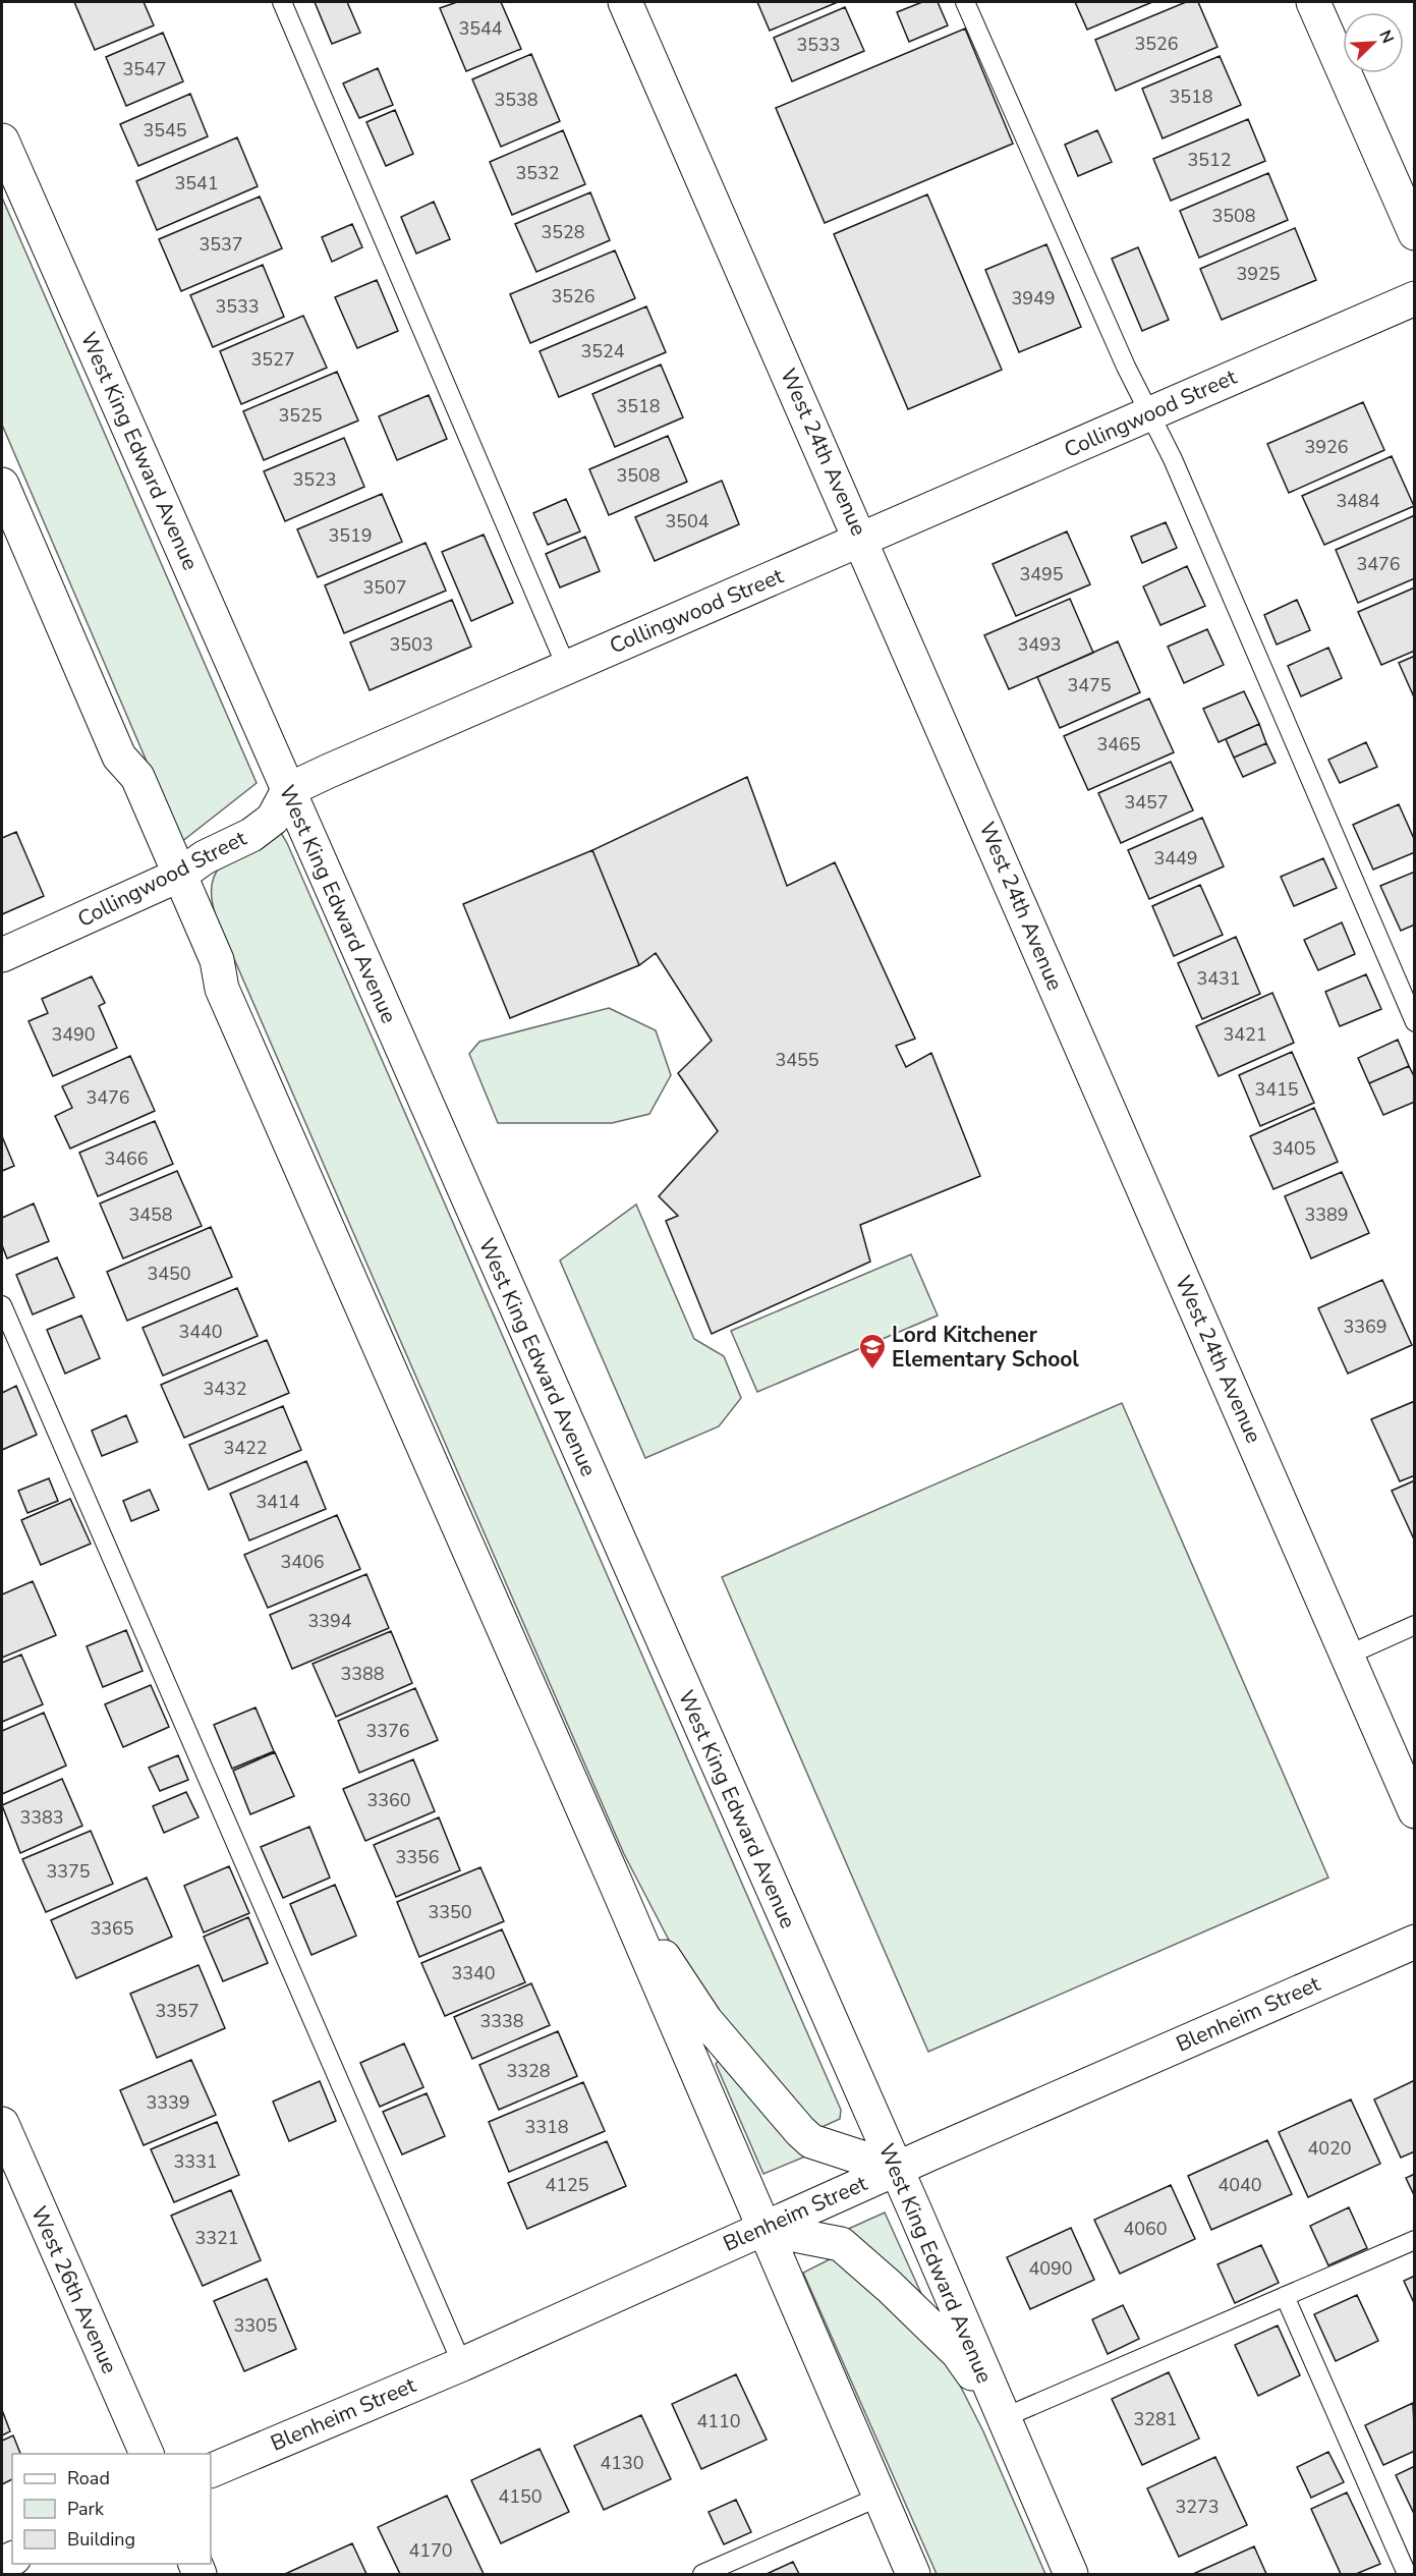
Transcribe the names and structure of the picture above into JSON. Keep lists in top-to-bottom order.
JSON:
{
  "streets": {
    "main road": [
      "Collingwood Street",
      "West King Edward Avenue",
      "West 24th Avenue",
      "Blenheim Street",
      "West 26th Avenue"
    ]
  },
  "crossings": [
    ["Collingwood Street", "West King Edward Avenue"],
    ["Collingwood Street", "West 24th Avenue"],
    ["West King Edward Avenue", "Blenheim Street"]
  ],
  "places": {
    "school or university": ["Lord Kitchener Elementary School"]
  },
  "house_numbers": [
    "3544",
    "3526",
    "3533",
    "3547",
    "3518",
    "3538",
    "3545",
    "3512",
    "3532",
    "3541",
    "3508",
    "3528",
    "3537",
    "3925",
    "3526",
    "3949",
    "3533",
    "3524",
    "3527",
    "3518",
    "3525",
    "3926",
    "3508",
    "3523",
    "3484",
    "3504",
    "3519",
    "3476",
    "3495",
    "3507",
    "3503",
    "3493",
    "3475",
    "3465",
    "3457",
    "3449",
    "3431",
    "3490",
    "3421",
    "3455",
    "3415",
    "3476",
    "3405",
    "3466",
    "3458",
    "3389",
    "3450",
    "3369",
    "3440",
    "3432",
    "3422",
    "3414",
    "3406",
    "3394",
    "3388",
    "3376",
    "3360",
    "3383",
    "3356",
    "3375",
    "3350",
    "3365",
    "3340",
    "3357",
    "3338",
    "3328",
    "3339",
    "3318",
    "4020",
    "3331",
    "4125",
    "4040",
    "4060",
    "3321",
    "4090",
    "3305",
    "3281",
    "4110",
    "4130",
    "4150",
    "3273",
    "4170"
  ],
  "legend": ["Road", "Park", "Building"],
  "north": "top right"
}
